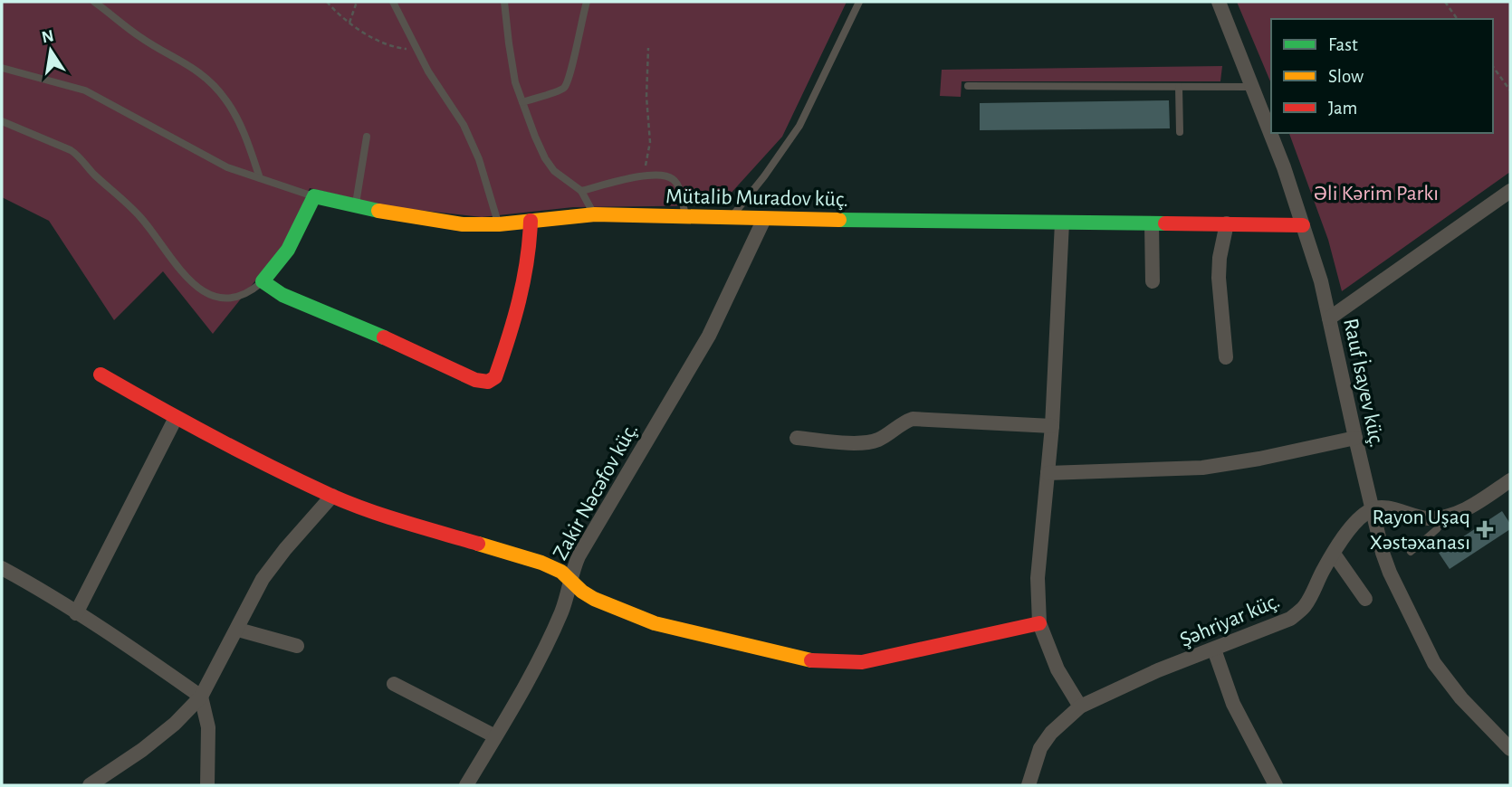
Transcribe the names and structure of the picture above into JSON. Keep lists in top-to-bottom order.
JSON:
{
  "streets": {
    "street": [
      "Mütalib Muradov küç.",
      "Rauf İsayev küç.",
      "Zakir Nəcəfov küç.",
      "Şəhriyar küç."
    ]
  },
  "crossings": [
    ["Mütalib Muradov küç.", "Rauf İsayev küç."],
    ["Mütalib Muradov küç.", "Zakir Nəcəfov küç."],
    ["Rauf İsayev küç.", "Şəhriyar küç."]
  ],
  "parks": ["Əli Kərim Parkı"],
  "places": {
    "health": ["Rayon Uşaq Xəstəxanası"]
  },
  "legend": ["Fast", "Slow", "Jam"],
  "north": "top"
}
